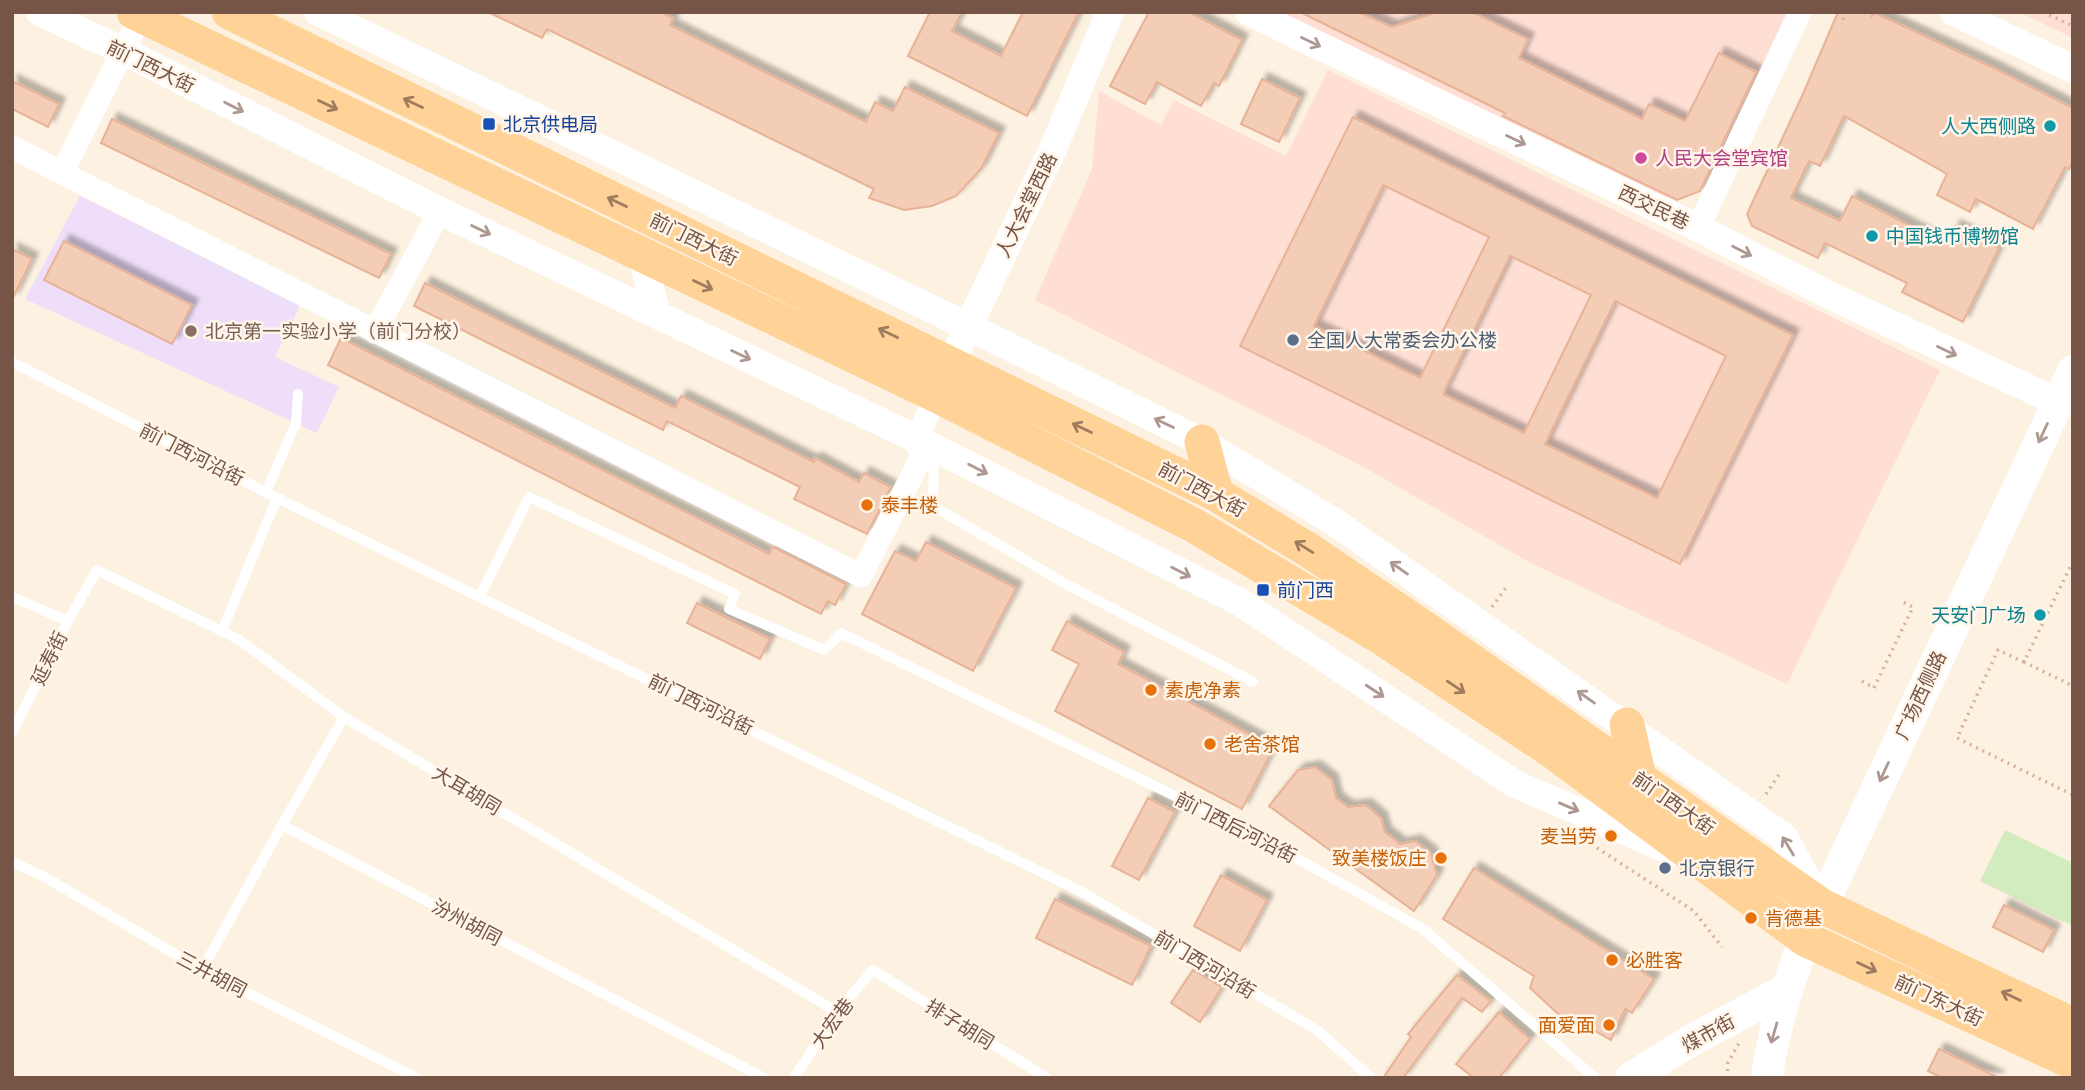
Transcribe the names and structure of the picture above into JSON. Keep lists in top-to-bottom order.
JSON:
{
  "streets": {
    "main road": [
      "前门西大街",
      "广场西侧路",
      "前门东大街",
      "煤市街"
    ],
    "street": ["人大会堂西路", "西交民巷"],
    "lane": [
      "前门西河沿街",
      "延寿街",
      "大耳胡同",
      "前门西后河沿街",
      "汾州胡同",
      "三井胡同",
      "大宏巷",
      "排子胡同"
    ]
  },
  "crossings": [
    ["前门西大街", "人大会堂西路"],
    ["前门西大街", "广场西侧路"],
    ["前门西大街", "前门东大街"],
    ["西交民巷", "广场西侧路"],
    ["前门西河沿街", "前门西后河沿街"],
    ["延寿街", "大耳胡同"],
    ["广场西侧路", "前门东大街"],
    ["大耳胡同", "大宏巷"],
    ["大宏巷", "排子胡同"]
  ],
  "one_way": ["西交民巷", "广场西侧路"],
  "places": {
    "transit": ["北京供电局", "前门西"],
    "other": [
      "人大西侧路",
      "人民大会堂宾馆",
      "中国钱币博物馆",
      "北京第一实验小学（前门分校）",
      "全国人大常委会办公楼",
      "泰丰楼",
      "天安门广场",
      "素虎净素",
      "老舍茶馆",
      "麦当劳",
      "致美楼饭庄",
      "北京银行",
      "肯德基",
      "必胜客",
      "面爱面"
    ]
  }
}
